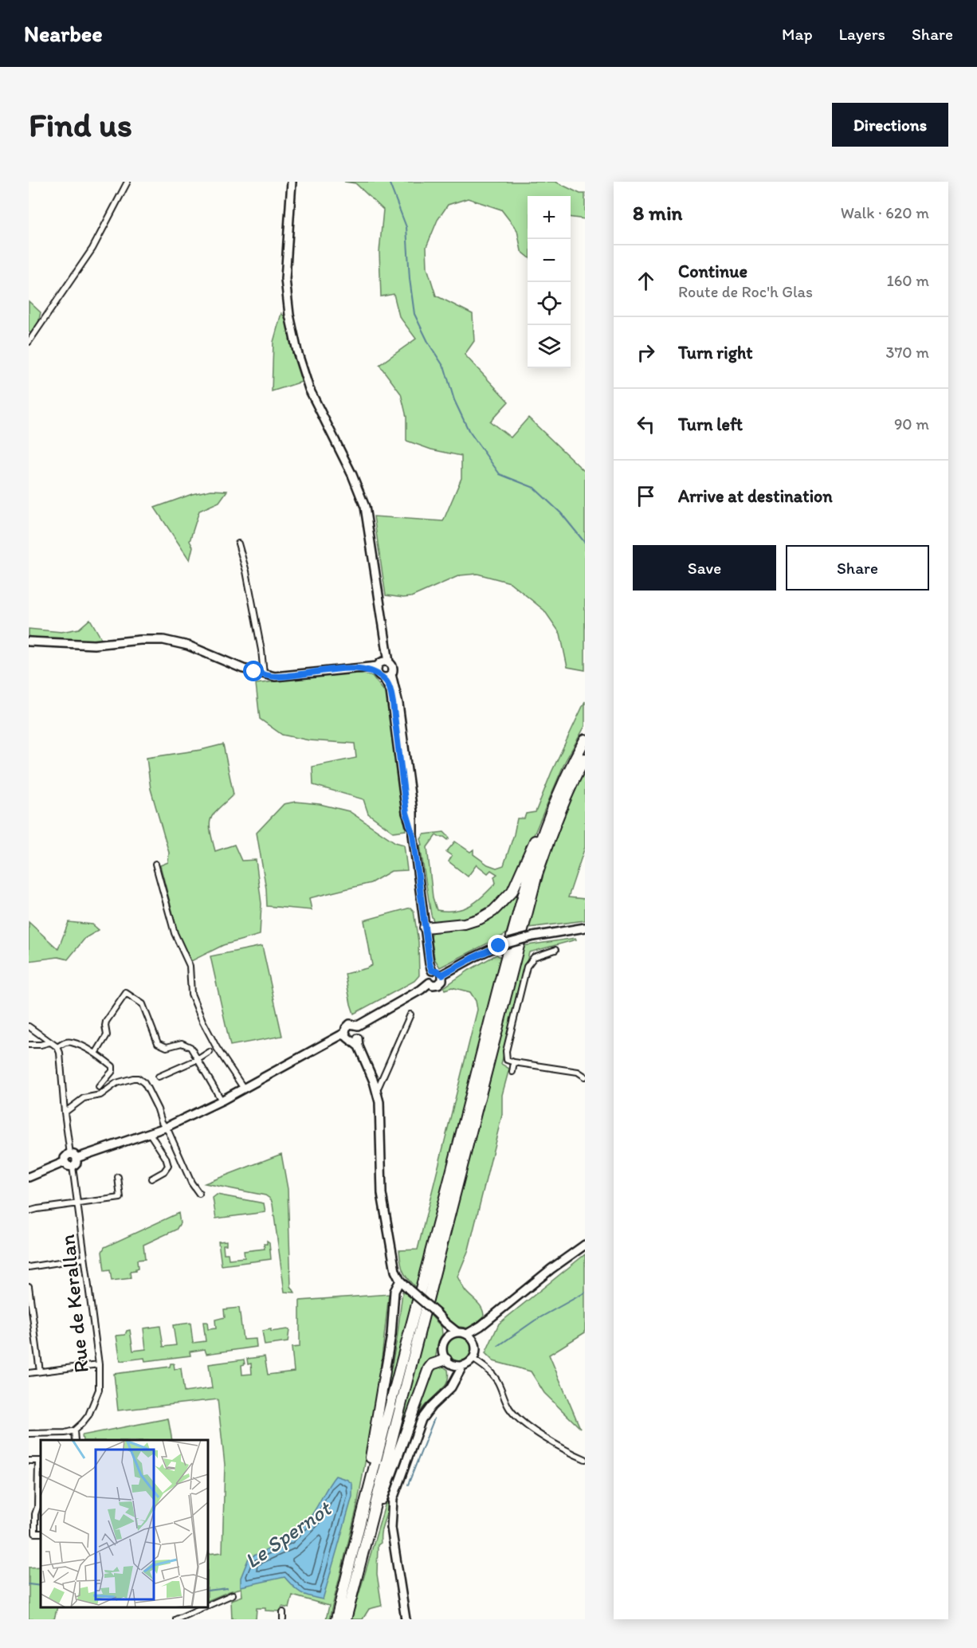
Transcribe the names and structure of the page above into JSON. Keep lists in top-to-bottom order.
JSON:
{
  "streets": {
    "street": ["Rue de Kerallan"]
  },
  "water": ["Le Spernot"],
  "page": {
    "header": "Nearbee",
    "nav": ["Map", "Layers", "Share"],
    "buttons": [
      "Directions",
      ["Save", "Share"]
    ],
    "title": "Find us",
    "heading": ["8 min", "Walk · 620 m"],
    "map_buttons": ["+", "−"],
    "list": [
      ["Continue", "Route de Roc'h Glas", "160 m"],
      ["Turn right", "370 m"],
      ["Turn left", "90 m"],
      "Arrive at destination"
    ]
  }
}
